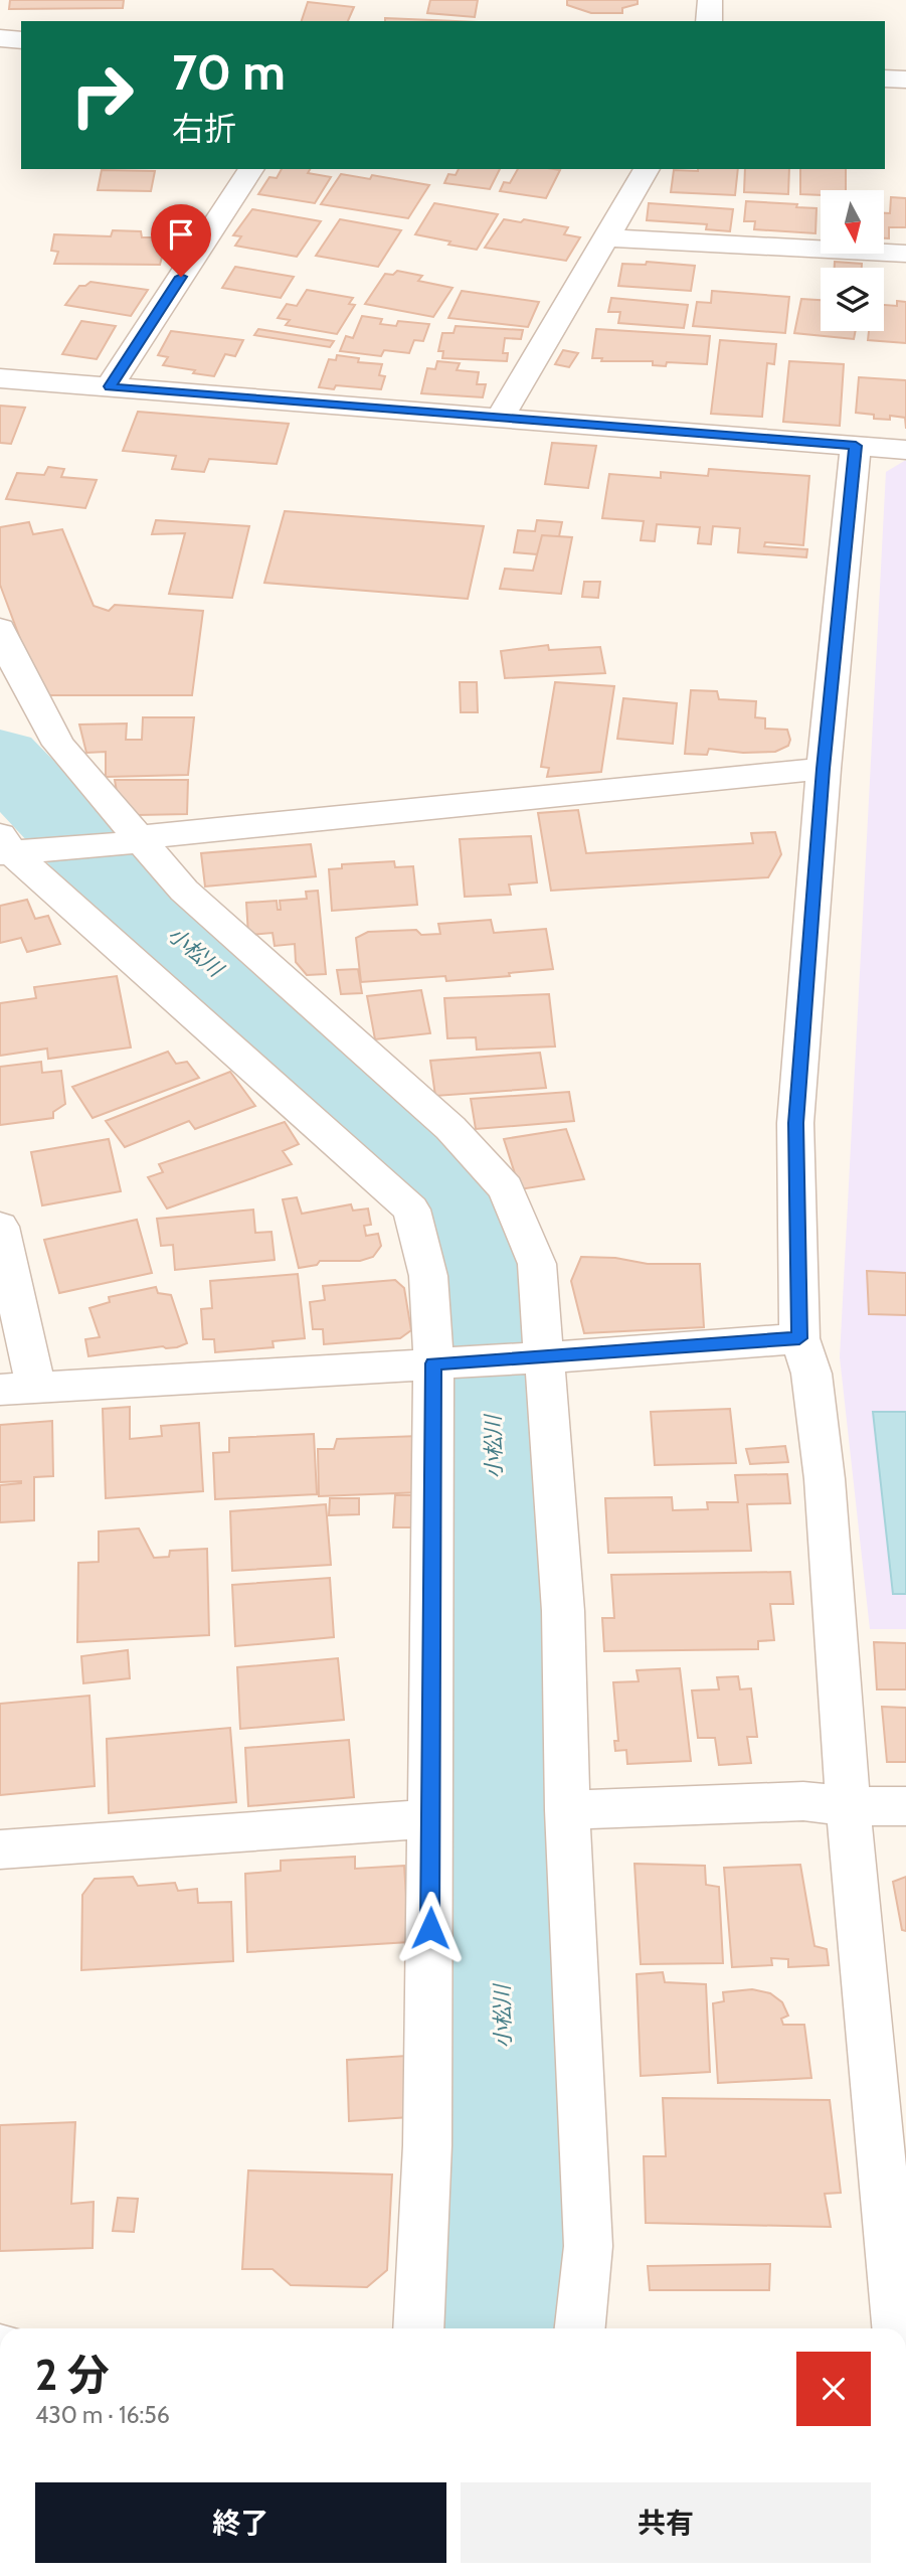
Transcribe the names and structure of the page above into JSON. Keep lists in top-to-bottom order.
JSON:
{
  "water": ["小松川"],
  "north": "bottom",
  "page": {
    "turn": ["70 m", "右折"],
    "heading": ["2 分", "430 m · 16:56"],
    "buttons": ["終了", "共有"]
  }
}
